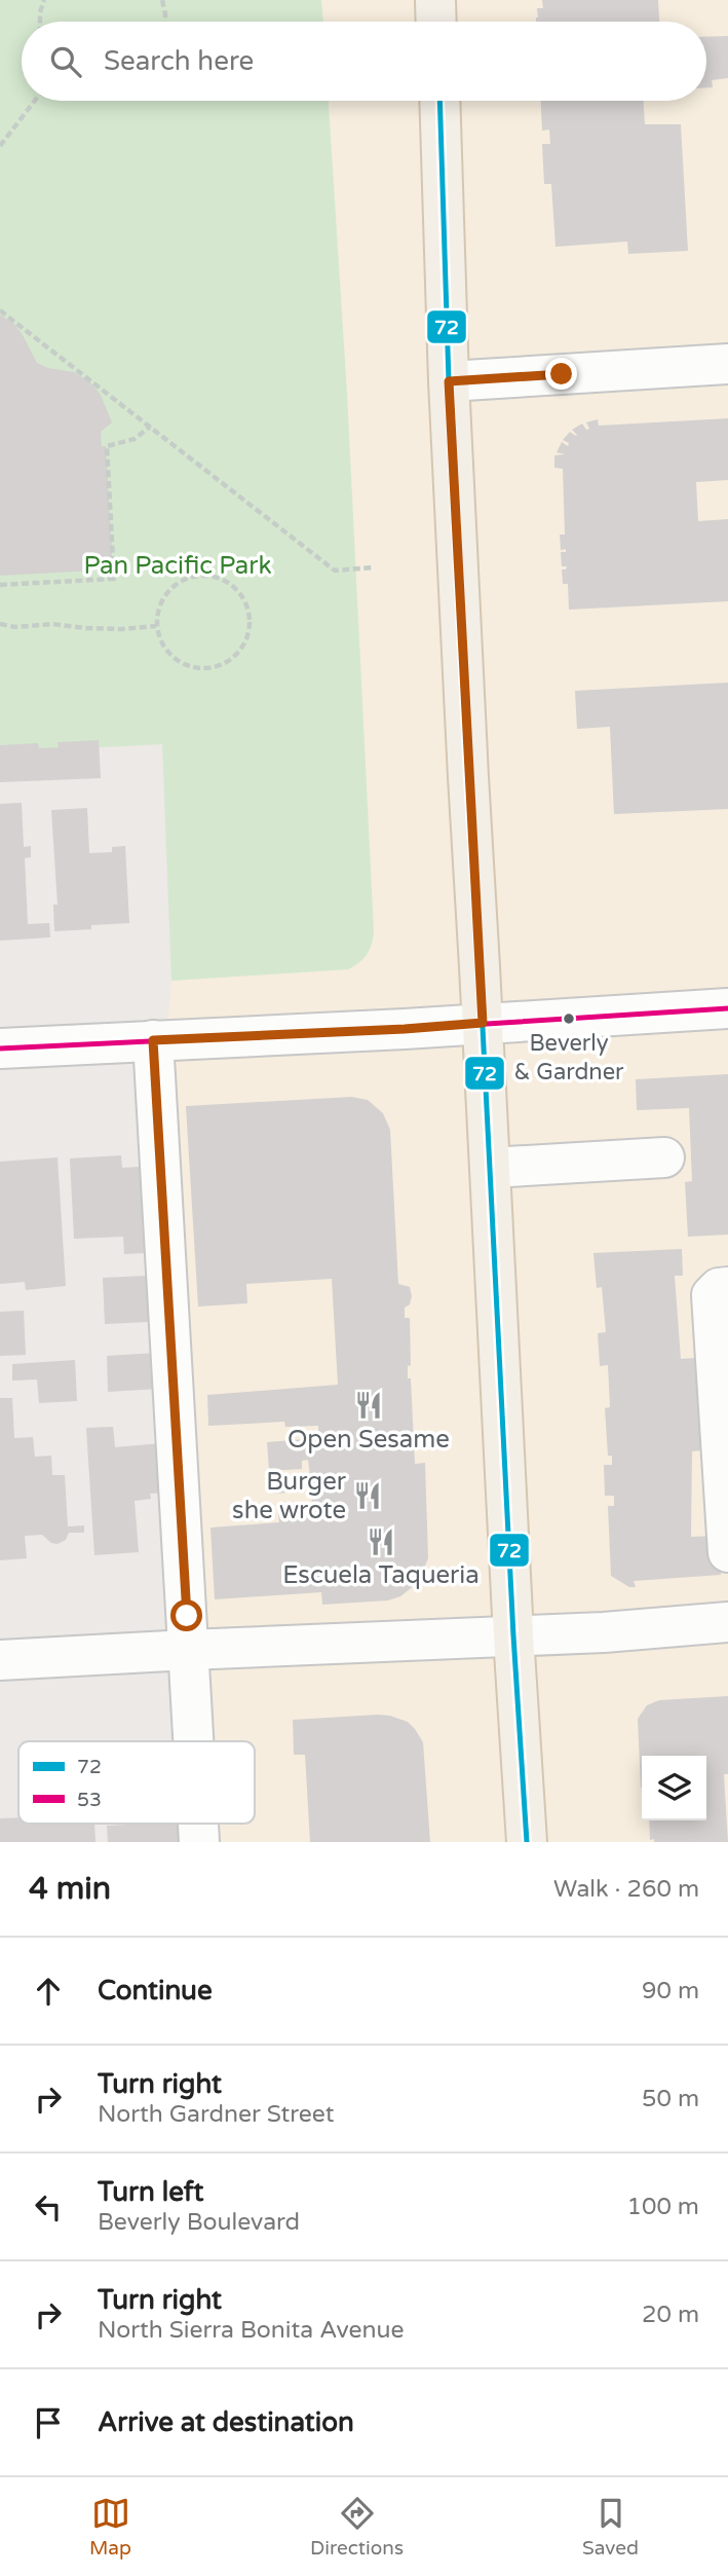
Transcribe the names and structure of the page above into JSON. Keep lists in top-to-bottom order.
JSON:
{
  "parks": ["Pan Pacific Park"],
  "places": {
    "other": ["Beverly & Gardner"],
    "restaurant": ["Open Sesame", "Burger she wrote", "Escuela Taqueria"]
  },
  "lines": ["transit line 72", "transit line 53"],
  "legend": ["72", "53"],
  "page": {
    "search": "Search here",
    "heading": ["4 min", "Walk · 260 m"],
    "list": [
      ["Continue", "90 m"],
      ["Turn right", "North Gardner Street", "50 m"],
      ["Turn left", "Beverly Boulevard", "100 m"],
      ["Turn right", "North Sierra Bonita Avenue", "20 m"],
      "Arrive at destination"
    ],
    "nav": ["Map", "Directions", "Saved"]
  }
}
